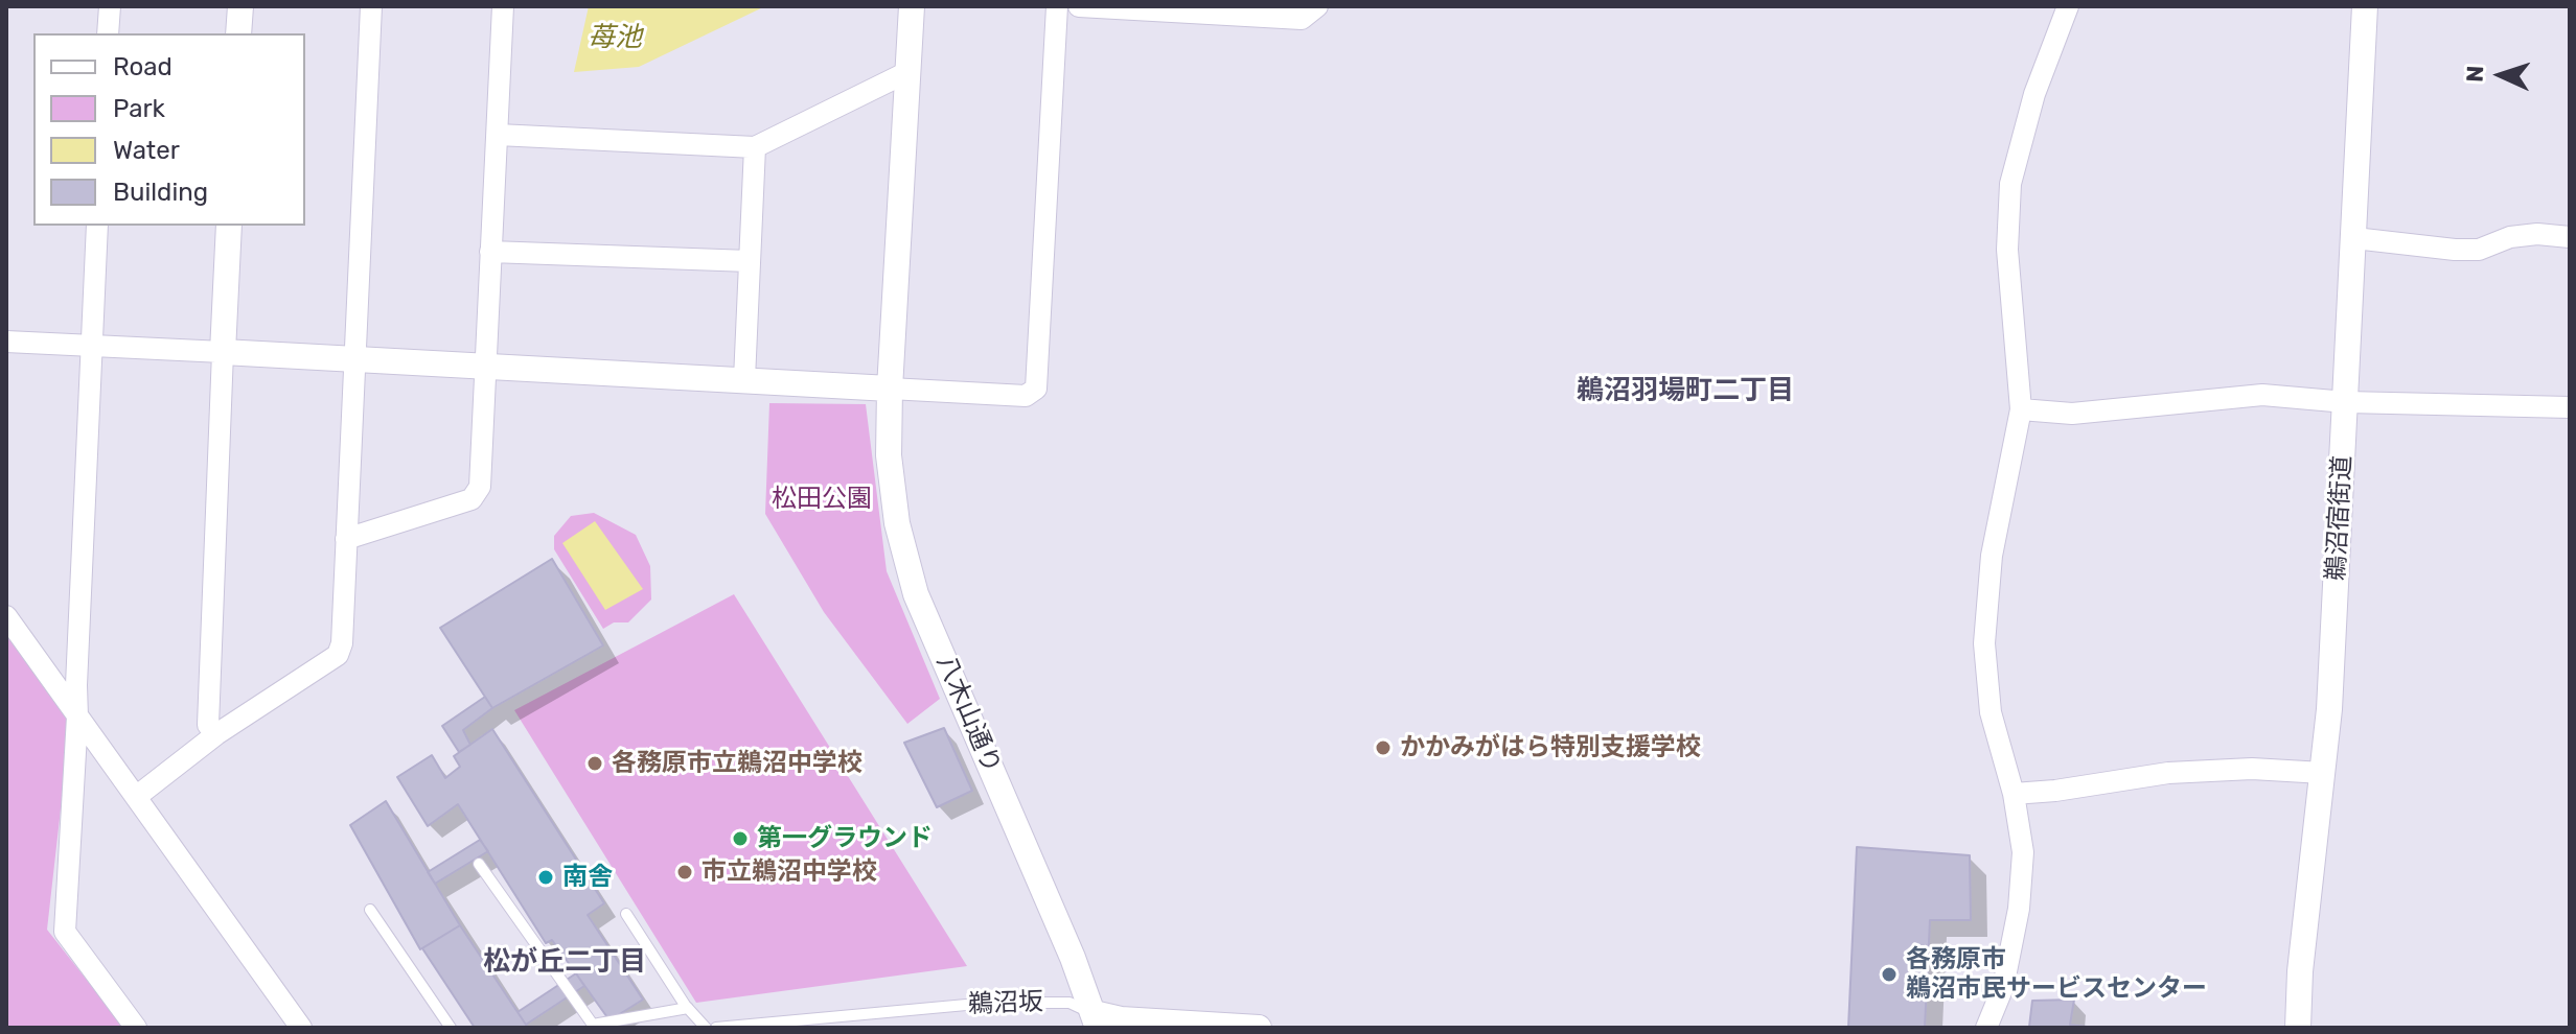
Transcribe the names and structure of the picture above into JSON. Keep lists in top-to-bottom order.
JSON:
{
  "streets": {
    "street": ["鵜沼宿街道", "八木山通り"],
    "lane": ["鵜沼坂"]
  },
  "crossings": [
    ["八木山通り", "鵜沼坂"]
  ],
  "districts": ["鵜沼羽場町二丁目", "松が丘二丁目"],
  "water": ["苺池"],
  "parks": ["松田公園"],
  "places": [
    "かかみがはら特別支援学校",
    "各務原市立鵜沼中学校",
    "第一グラウンド",
    "市立鵜沼中学校",
    "南舎",
    "各務原市 鵜沼市民サービスセンター"
  ],
  "legend": [
    "Road",
    "Park",
    "Water",
    "Building"
  ],
  "north": "left"
}
